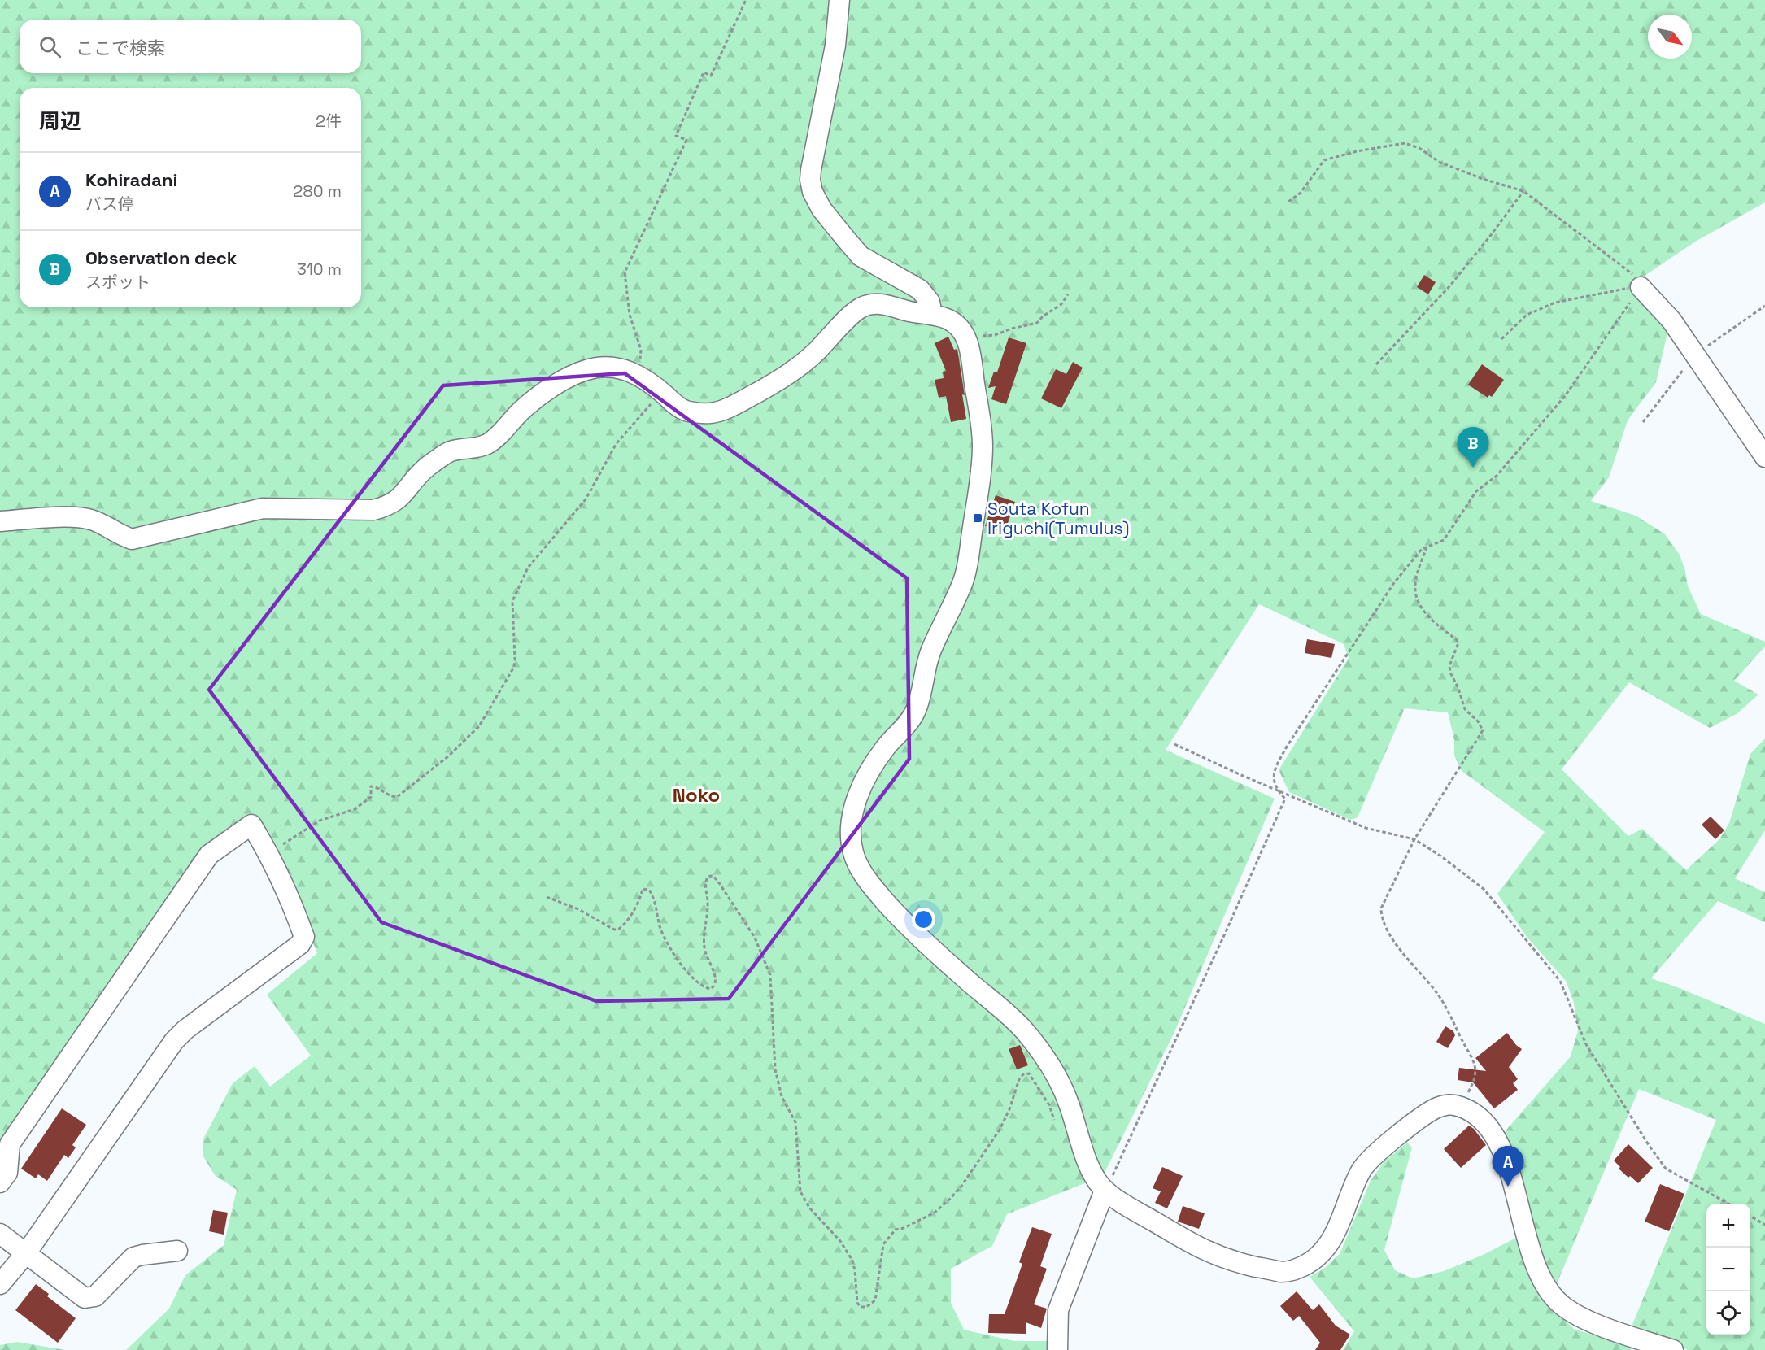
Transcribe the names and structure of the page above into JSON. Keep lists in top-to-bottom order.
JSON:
{
  "districts": ["Noko"],
  "places": {
    "transit": ["Souta Kofun Iriguchi(Tumulus)"]
  },
  "north": "bottom right",
  "page": {
    "search": "ここで検索",
    "heading": ["周辺", "2件"],
    "list": [
      {
        "mark": "A",
        "name": "Kohiradani",
        "note": "バス停",
        "value": "280 m"
      },
      {
        "mark": "B",
        "name": "Observation deck",
        "note": "スポット",
        "value": "310 m"
      }
    ],
    "pins": ["B", "A"],
    "map_buttons": ["+", "−"]
  }
}
